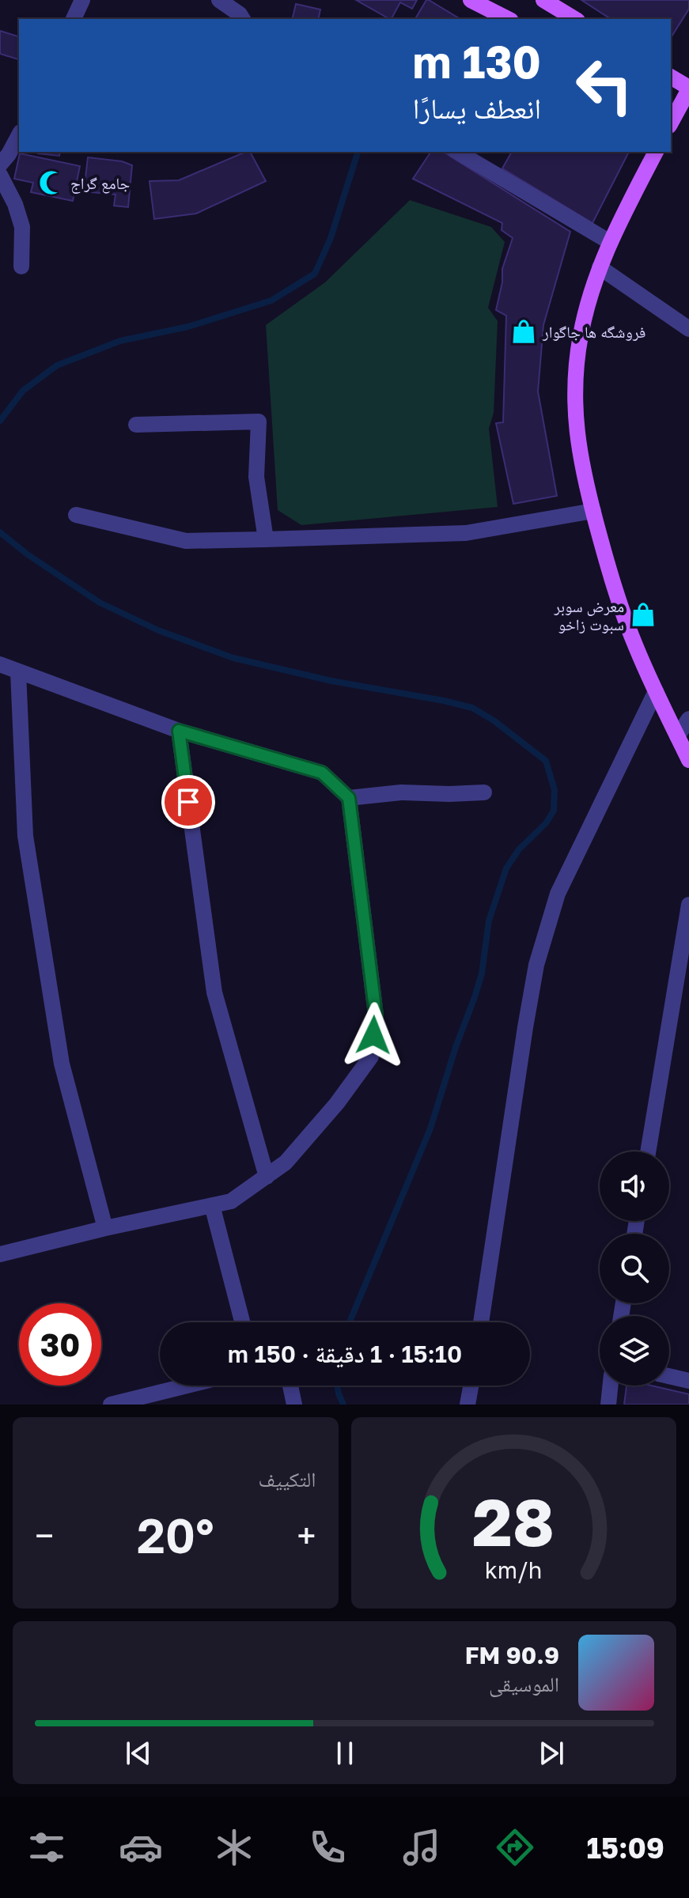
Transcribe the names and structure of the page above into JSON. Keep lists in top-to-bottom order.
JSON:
{
  "places": {
    "mosque": ["جامع گراج"],
    "shop": ["فروشگه ها جاگوار", "معرض سوبر سبوت زاخو"]
  },
  "page": {
    "turn": ["130 m", "انعطف يسارًا"],
    "limit": "30",
    "trip": "15:10 · 1 دقيقة · 150 m",
    "tile": "التكييف",
    "heat": ["−", "20°", "+"],
    "song": ["90.9 FM", "الموسيقى"],
    "tabs": "15:09",
    "gauge": ["28", "km/h"]
  }
}
